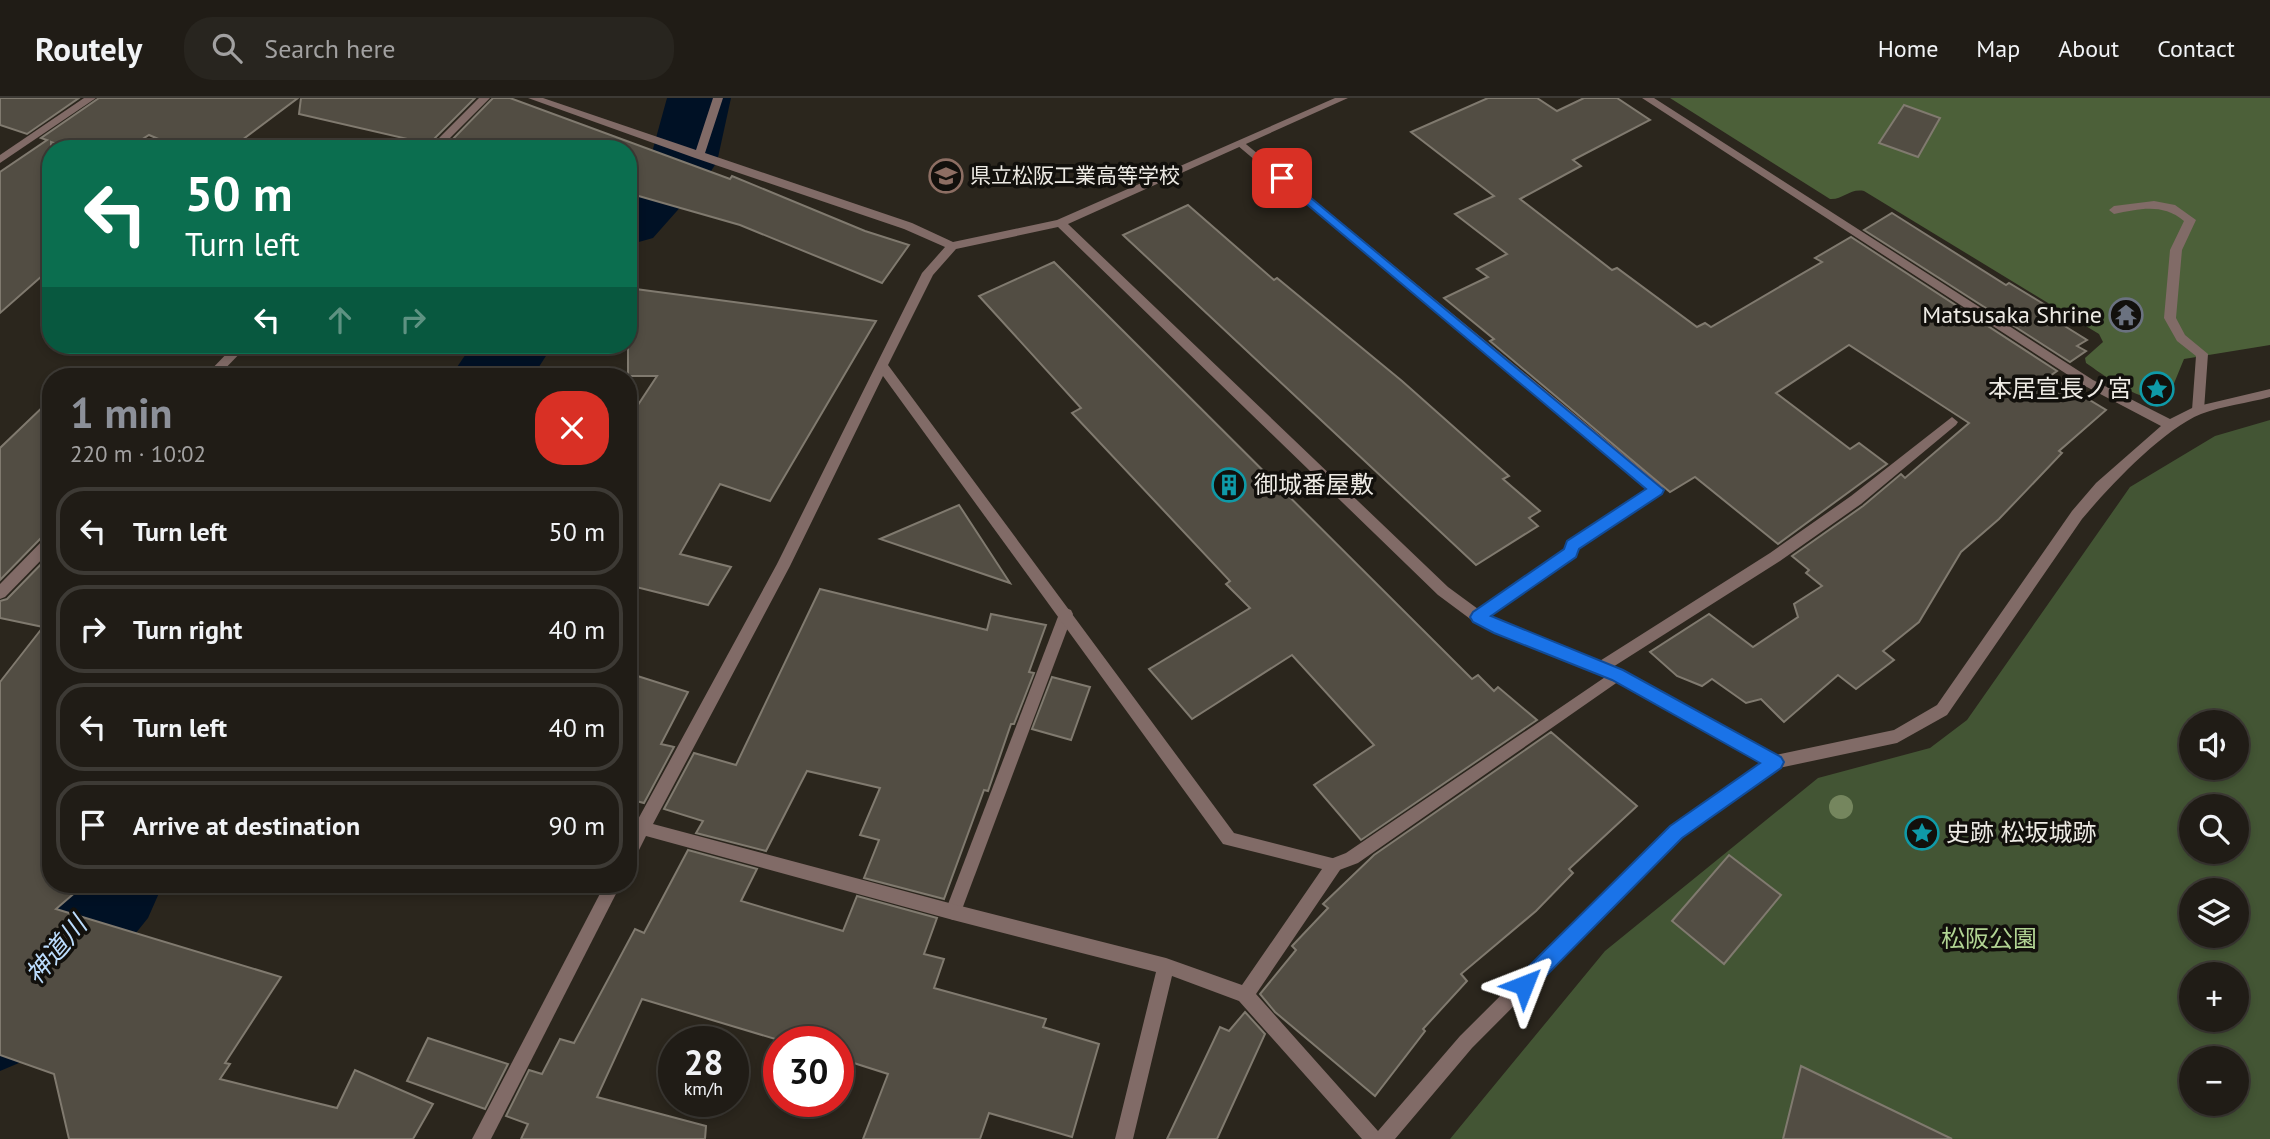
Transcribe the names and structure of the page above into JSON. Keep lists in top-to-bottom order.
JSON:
{
  "water": ["神道川"],
  "parks": ["松阪公園"],
  "places": {
    "school or university": ["県立松阪工業高等学校"],
    "temple": ["Matsusaka Shrine"],
    "place": ["本居宣長ノ宮", "史跡 松坂城跡"],
    "building": ["御城番屋敷"]
  },
  "page": {
    "header": "Routely",
    "search": "Search here",
    "nav": [
      "Home",
      "Map",
      "About",
      "Contact"
    ],
    "turn": ["50 m", "Turn left"],
    "heading": ["1 min", "220 m · 10:02"],
    "list": [
      {
        "name": "Turn left",
        "value": "50 m"
      },
      {
        "name": "Turn right",
        "value": "40 m"
      },
      {
        "name": "Turn left",
        "value": "40 m"
      },
      {
        "name": "Arrive at destination",
        "value": "90 m"
      }
    ],
    "map_buttons": ["+", "−"],
    "speed": "28 km/h",
    "limit": "30"
  }
}
